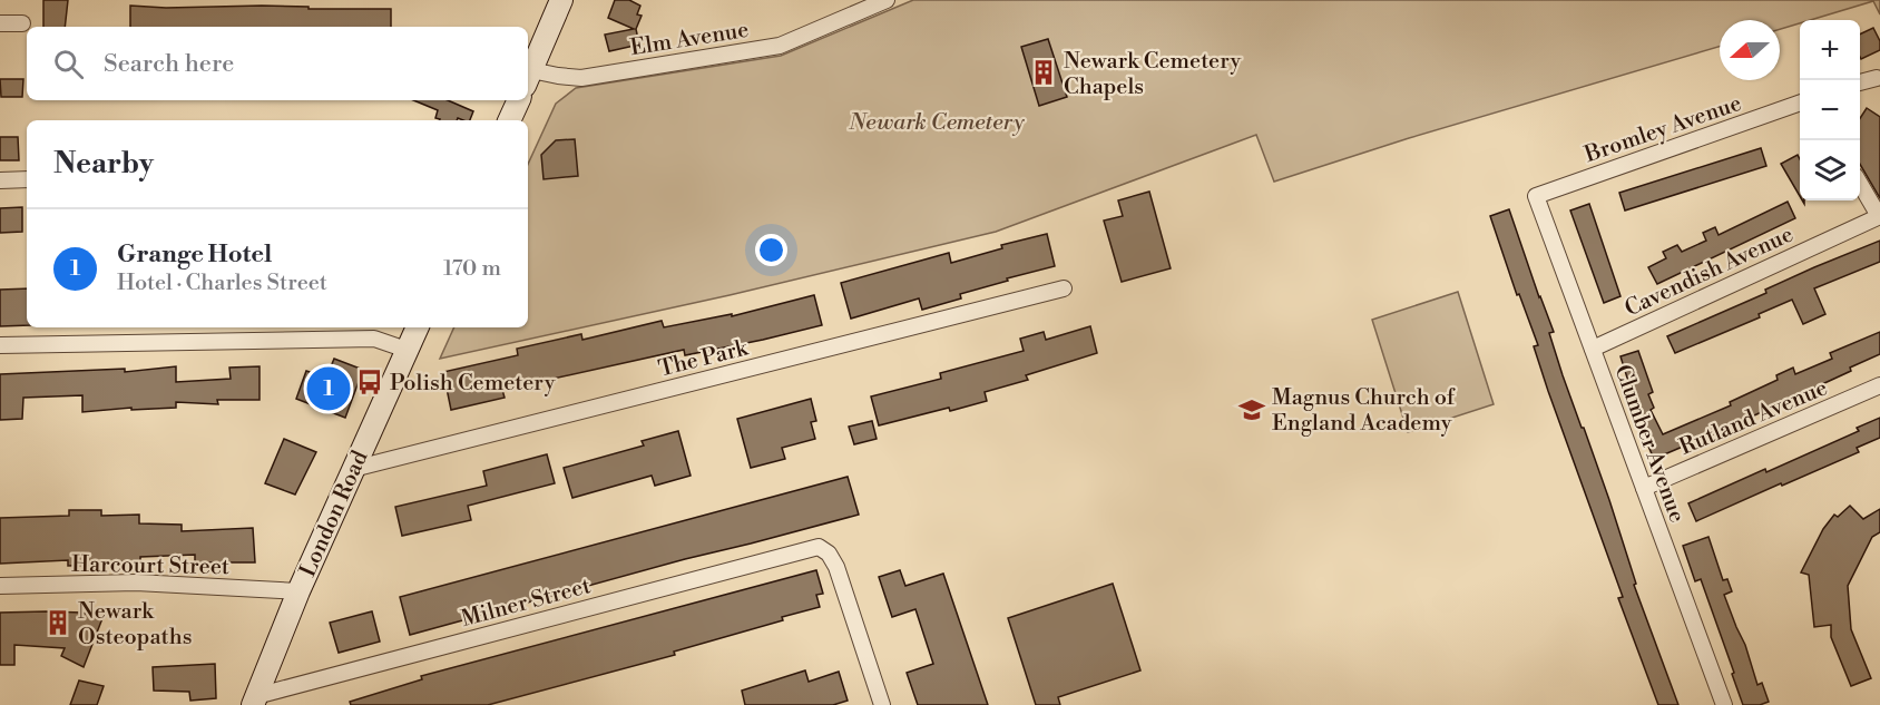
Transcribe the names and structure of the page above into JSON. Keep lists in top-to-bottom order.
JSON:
{
  "streets": {
    "main road": ["London Road"],
    "street": [
      "Elm Avenue",
      "Bromley Avenue",
      "Cavendish Avenue",
      "The Park",
      "Rutland Avenue",
      "Clumber Avenue",
      "Harcourt Street",
      "Milner Street"
    ]
  },
  "crossings": [
    ["Bromley Avenue", "Clumber Avenue"],
    ["Cavendish Avenue", "Clumber Avenue"],
    ["The Park", "London Road"],
    ["Rutland Avenue", "Clumber Avenue"],
    ["London Road", "Harcourt Street"],
    ["London Road", "Milner Street"]
  ],
  "parks": ["Newark Cemetery"],
  "places": {
    "building": ["Newark Cemetery Chapels", "Newark Osteopaths"],
    "bus stop": ["Polish Cemetery"],
    "school or university": ["Magnus Church of England Academy"]
  },
  "north": "left",
  "page": {
    "map_buttons": ["+", "−"],
    "search": "Search here",
    "heading": "Nearby",
    "list": [
      {
        "mark": "1",
        "name": "Grange Hotel",
        "note": "Hotel · Charles Street",
        "value": "170 m"
      }
    ],
    "pins": "1"
  }
}
